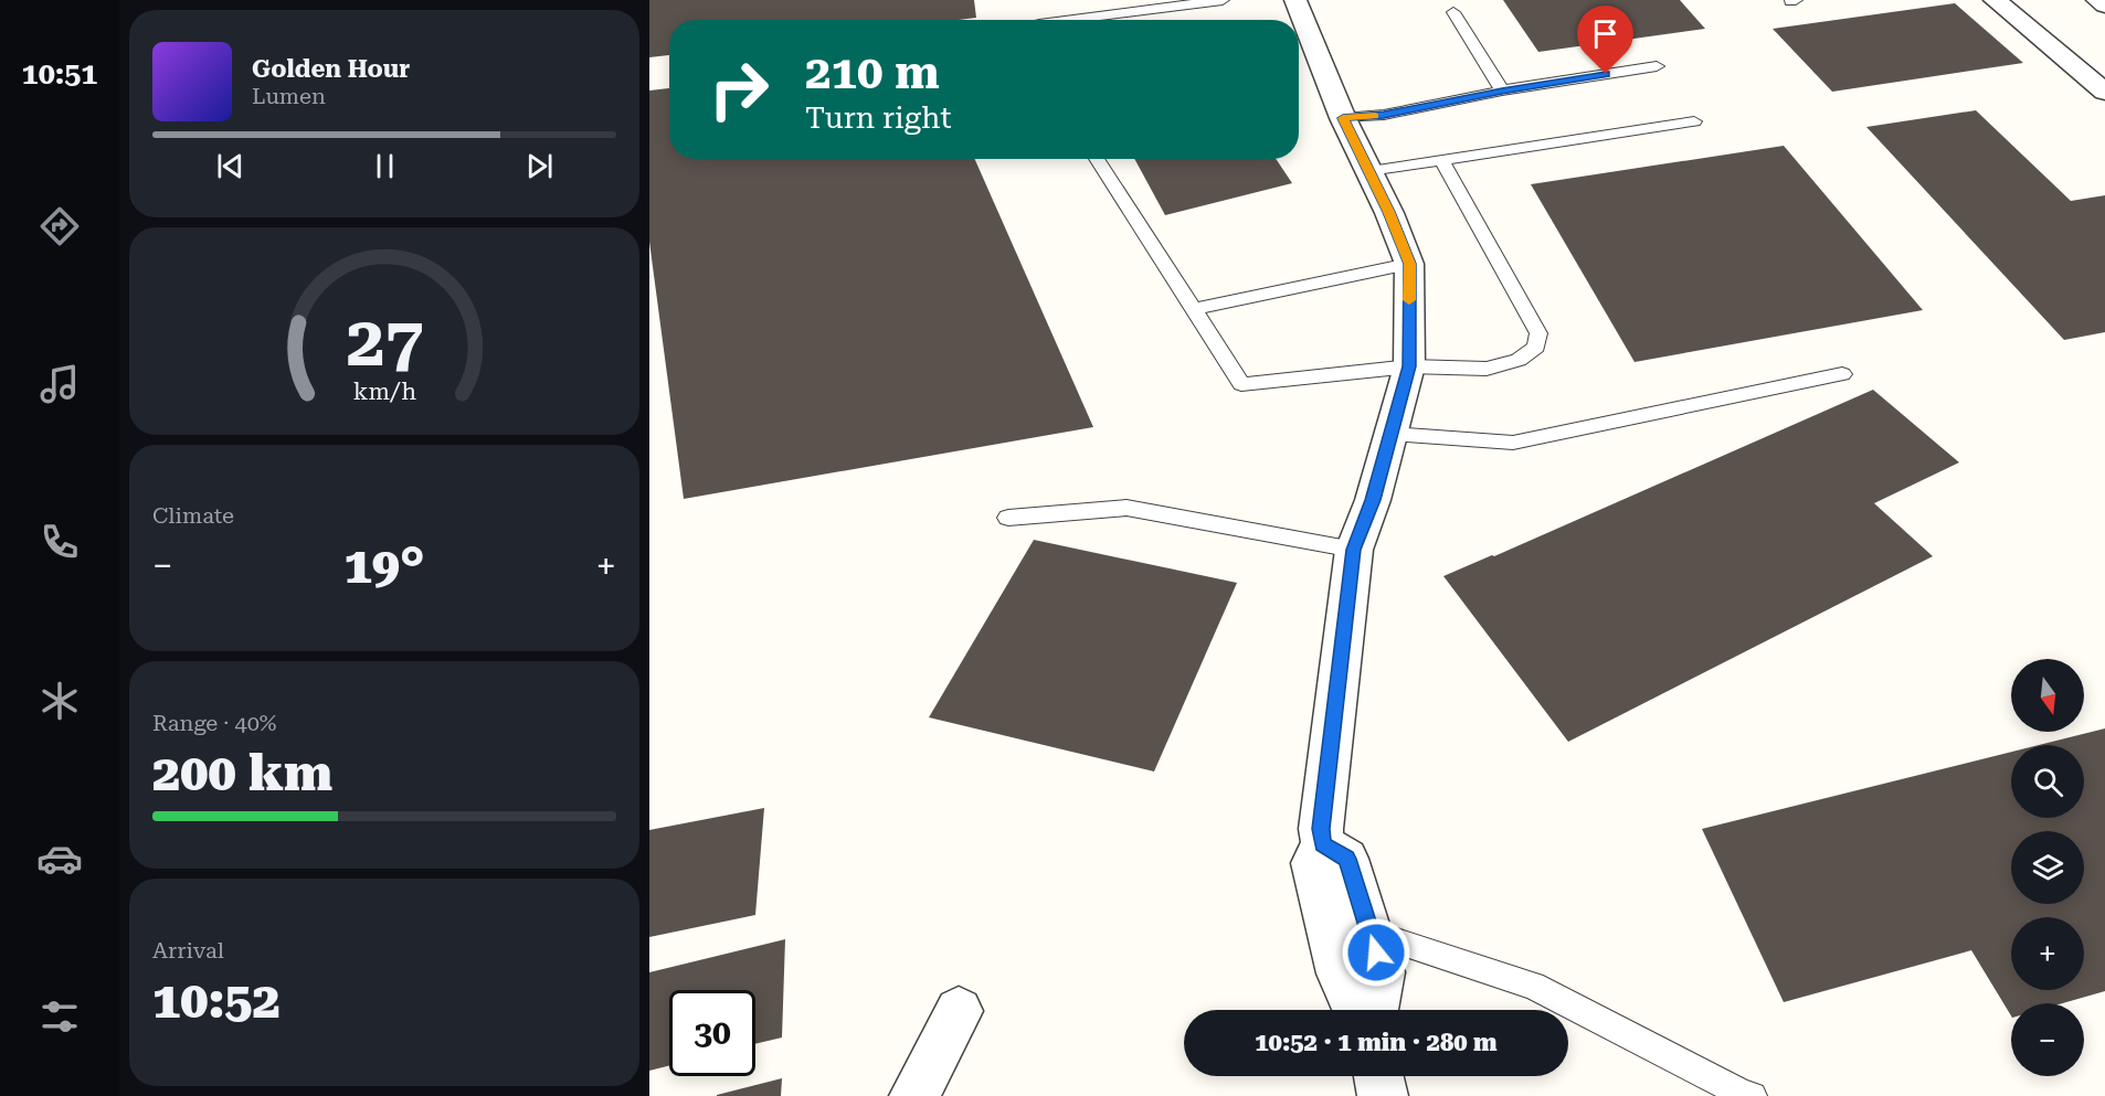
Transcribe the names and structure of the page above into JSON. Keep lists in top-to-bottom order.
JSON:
{
  "north": "bottom",
  "page": {
    "tabs": "10:51",
    "turn": ["210 m", "Turn right"],
    "song": ["Golden Hour", "Lumen"],
    "tile": [
      "Climate",
      ["Range · 40%", "200 km"],
      ["Arrival", "10:52"]
    ],
    "heat": ["−", "19°", "+"],
    "map_buttons": ["+", "−"],
    "limit": "30",
    "trip": "10:52 · 1 min · 280 m",
    "gauge": ["27", "km/h"]
  }
}
